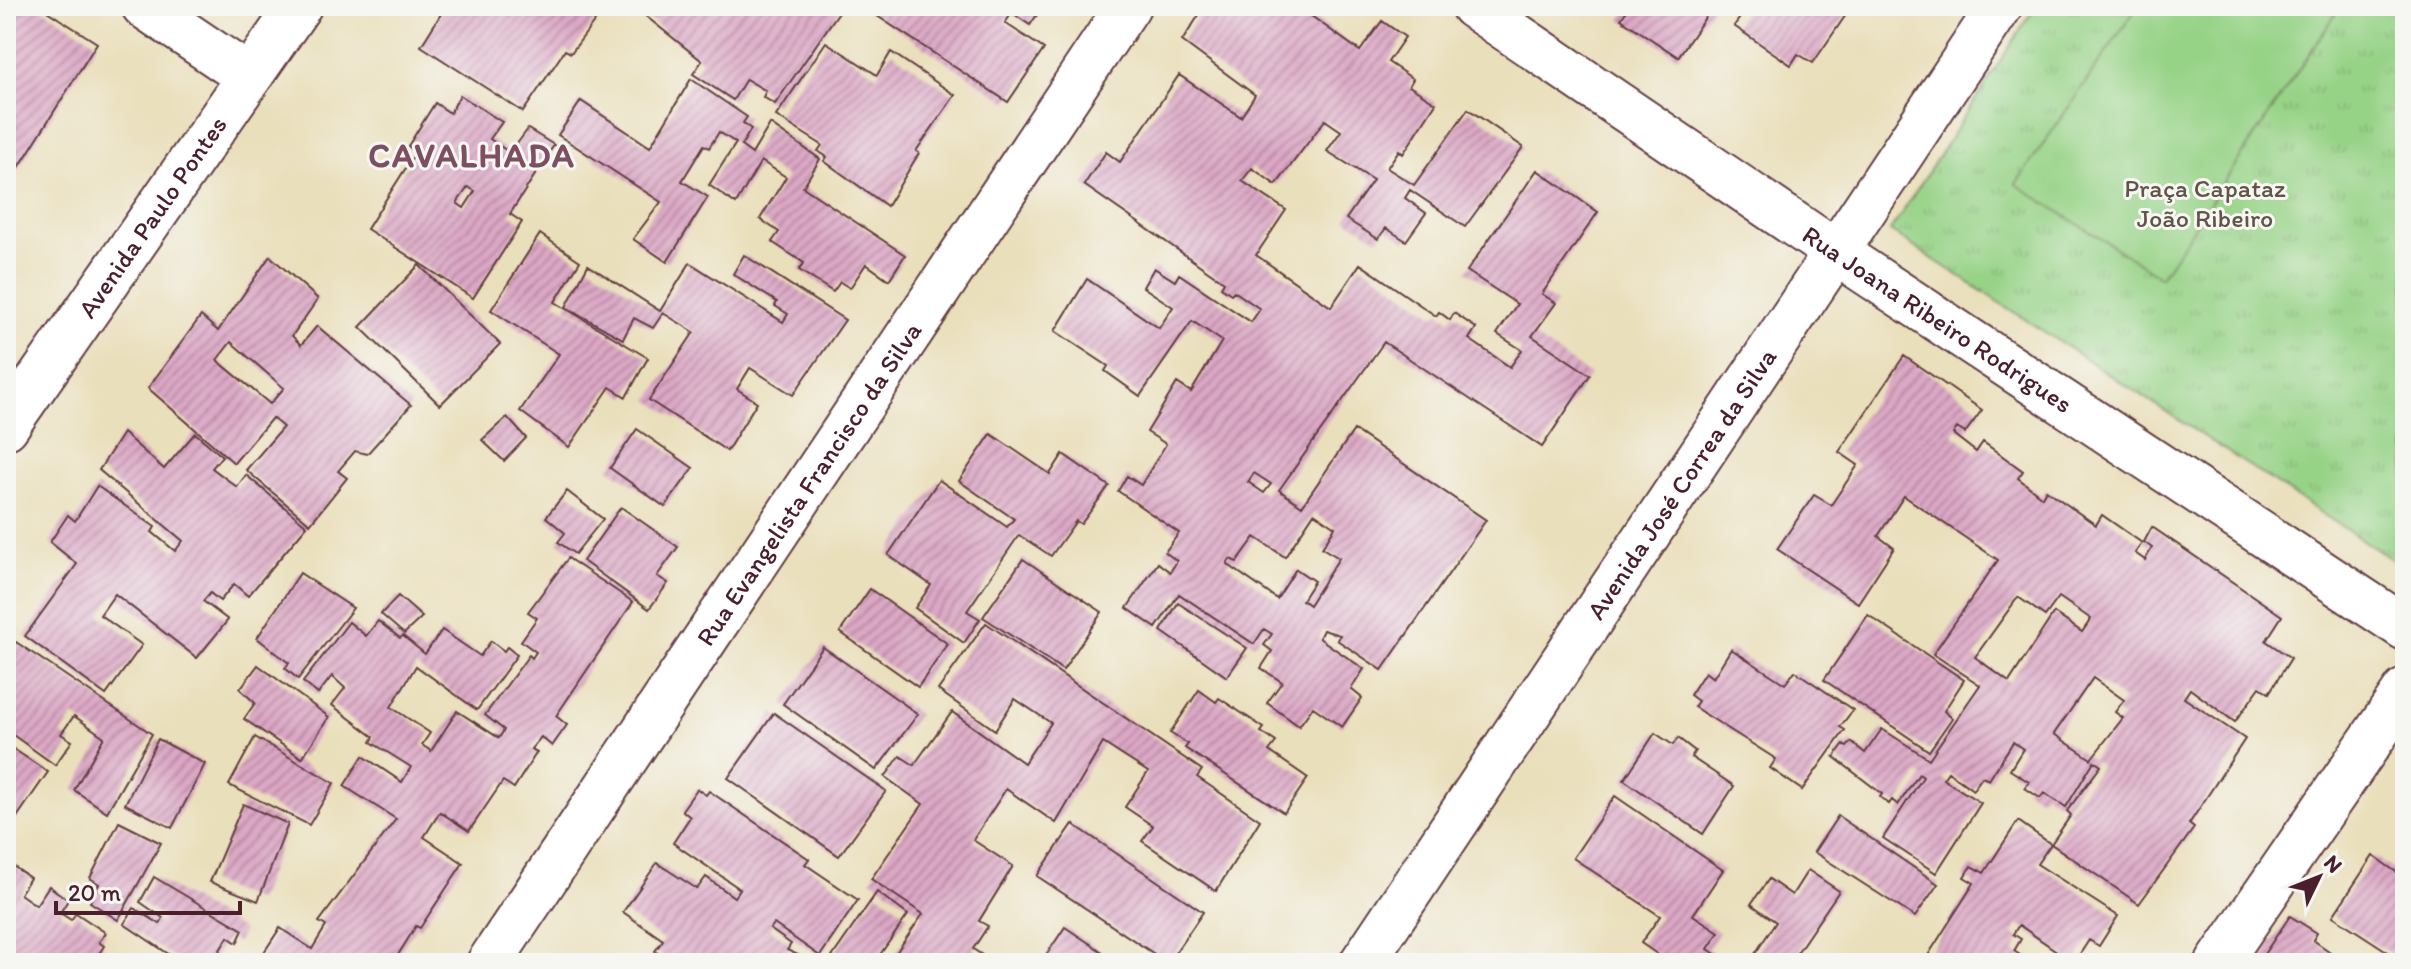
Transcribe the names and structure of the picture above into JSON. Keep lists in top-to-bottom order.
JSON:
{
  "streets": {
    "street": [
      "Avenida Paulo Pontes",
      "Rua Joana Ribeiro Rodrigues",
      "Rua Evangelista Francisco da Silva",
      "Avenida José Correa da Silva"
    ]
  },
  "crossings": [
    ["Rua Joana Ribeiro Rodrigues", "Avenida José Correa da Silva"]
  ],
  "districts": ["CAVALHADA"],
  "parks": ["Praça Capataz João Ribeiro"],
  "scale_bar": "20 m",
  "north": "top right"
}
